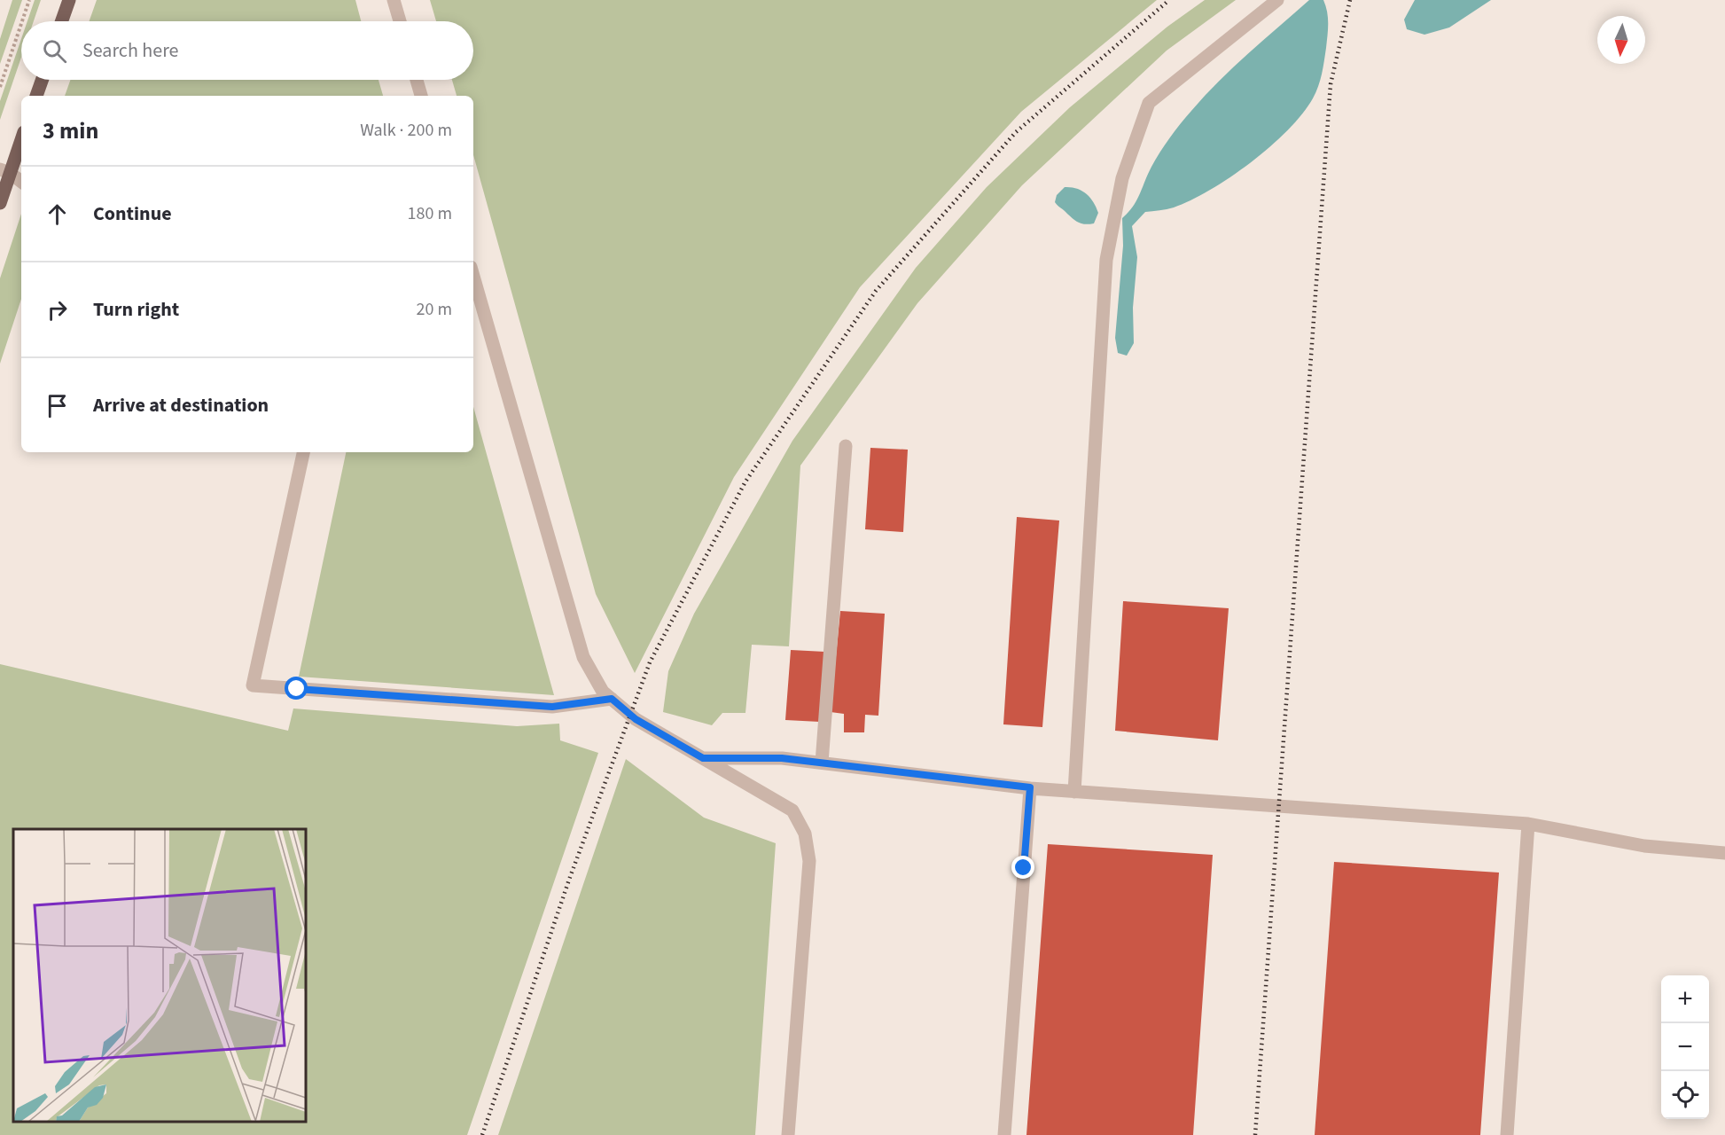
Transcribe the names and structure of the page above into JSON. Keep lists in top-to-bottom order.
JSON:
{
  "north": "bottom",
  "page": {
    "search": "Search here",
    "heading": ["3 min", "Walk · 200 m"],
    "list": [
      ["Continue", "180 m"],
      ["Turn right", "20 m"],
      "Arrive at destination"
    ],
    "map_buttons": ["+", "−"]
  }
}
